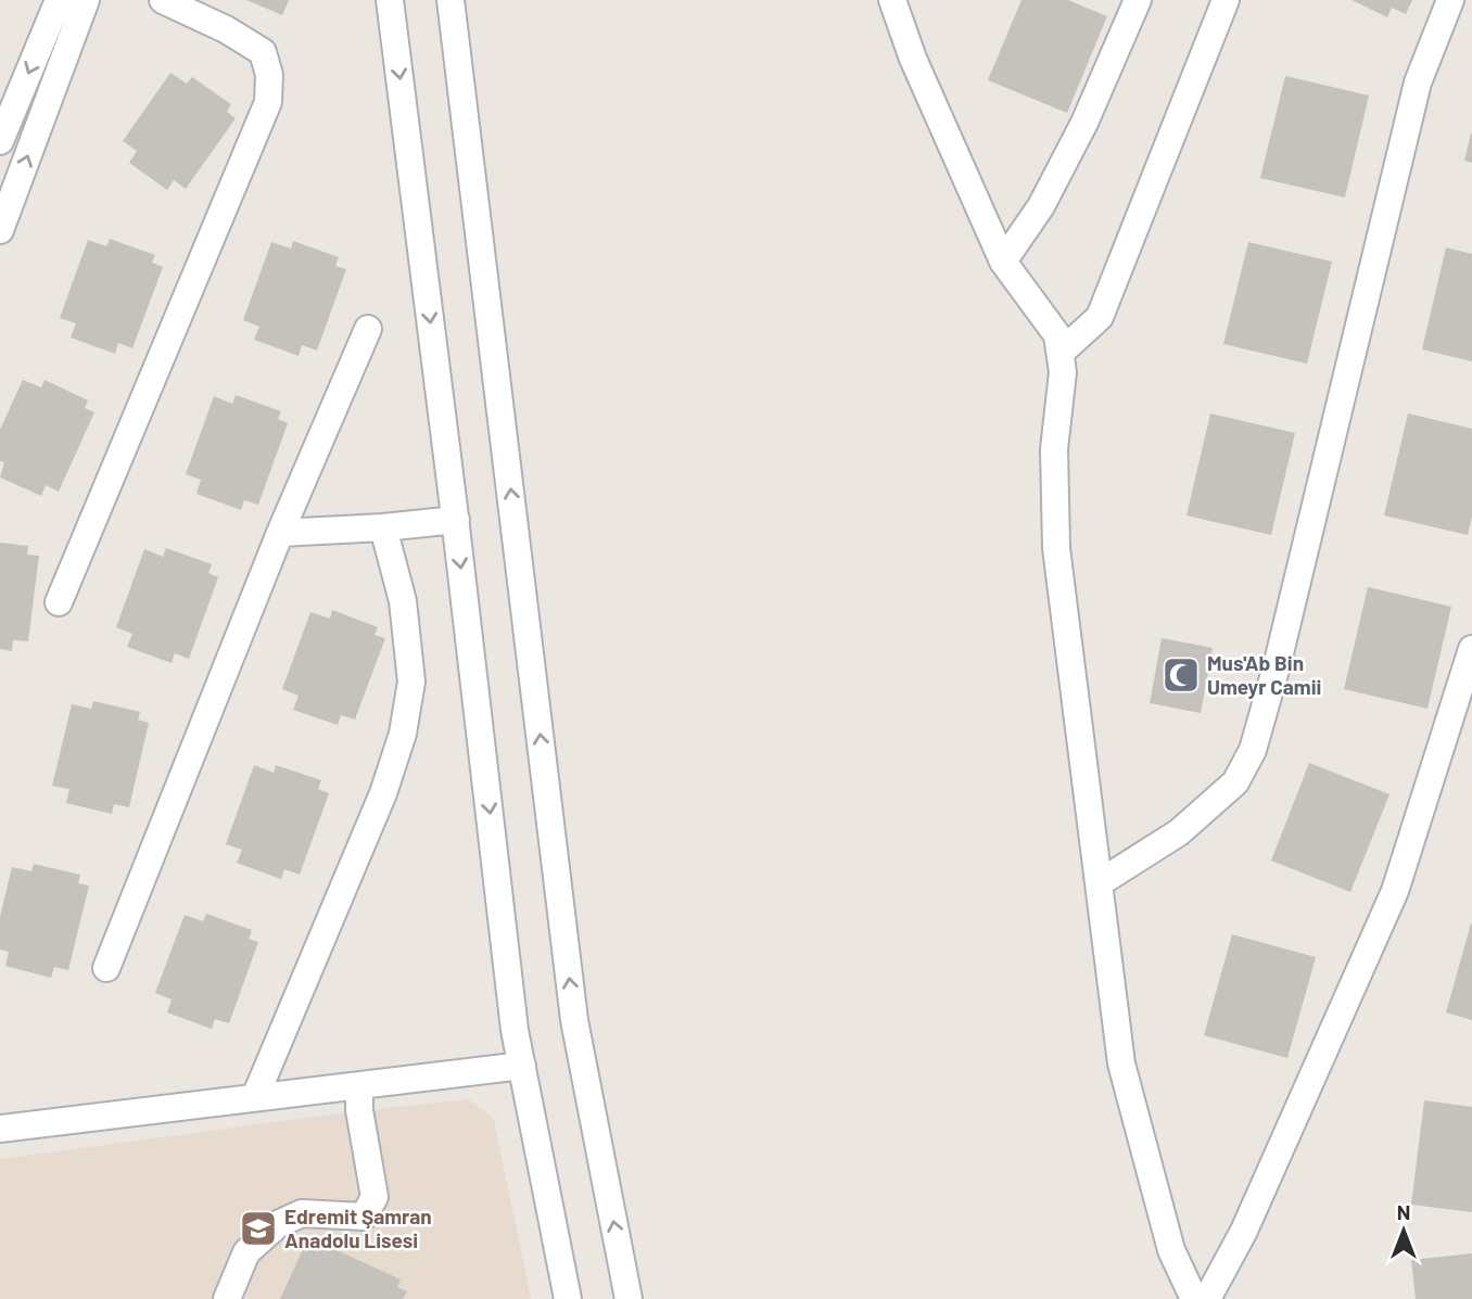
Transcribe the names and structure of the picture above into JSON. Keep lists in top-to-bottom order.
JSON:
{
  "places": {
    "mosque": ["Mus'Ab Bin Umeyr Camii"],
    "school or university": ["Edremit Şamran Anadolu Lisesi"]
  },
  "north": "top"
}
